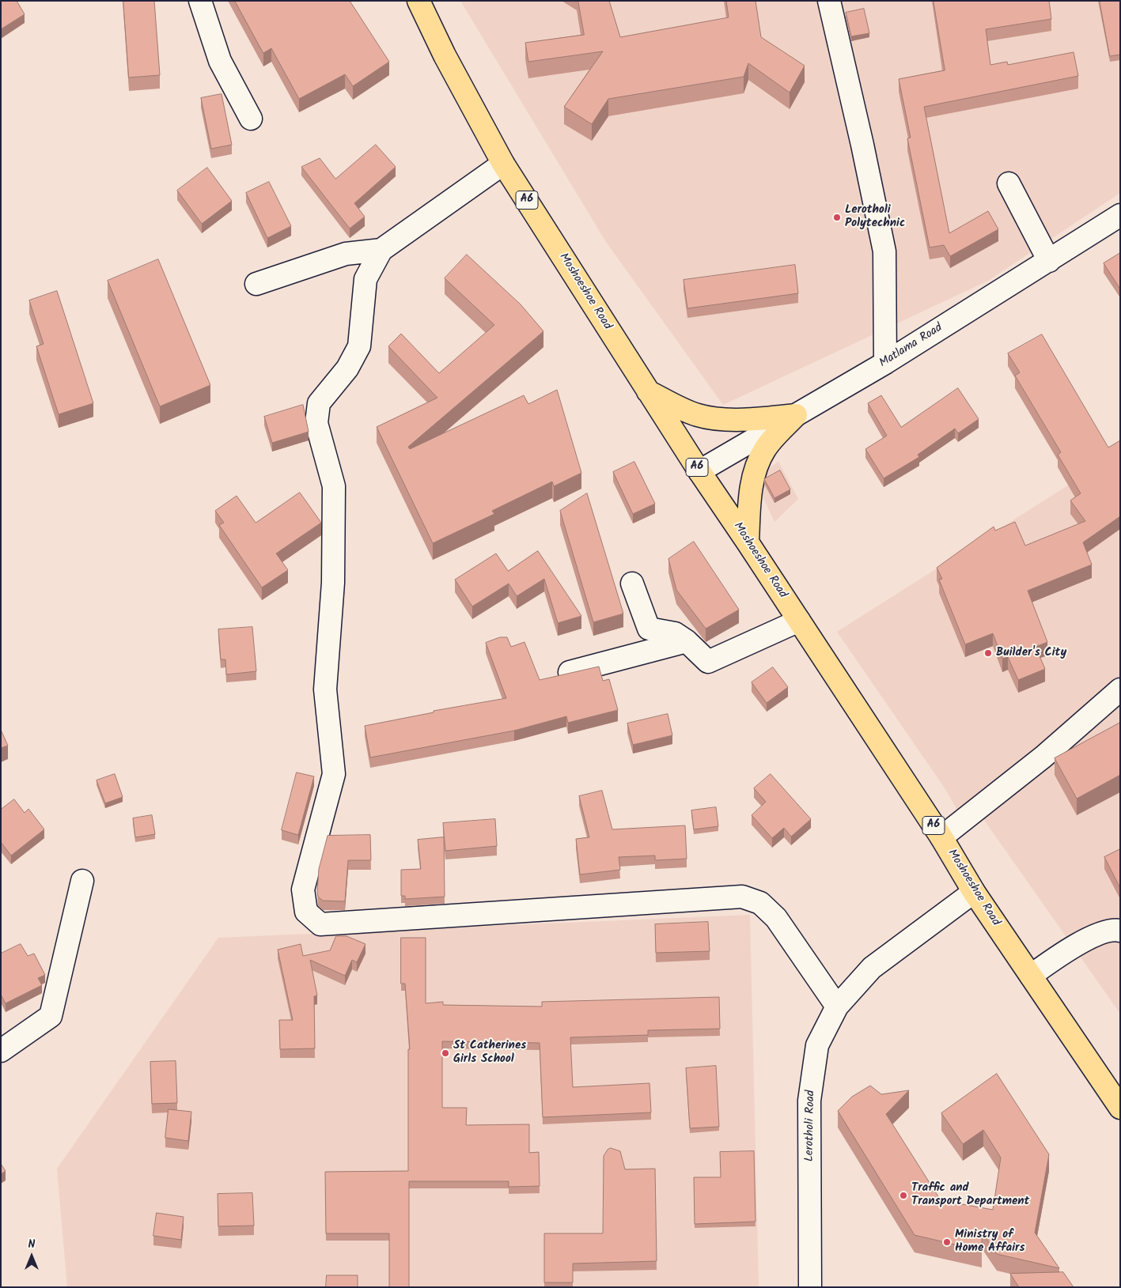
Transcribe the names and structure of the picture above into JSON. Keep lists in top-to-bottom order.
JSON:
{
  "streets": {
    "main road": ["A6", "Moshoeshoe Road"],
    "street": ["Matlama Road", "Lerotholi Road"]
  },
  "crossings": [
    ["Moshoeshoe Road", "Matlama Road"],
    ["Moshoeshoe Road", "Lerotholi Road"]
  ],
  "places": [
    "Lerotholi Polytechnic",
    "Builder's City",
    "St Catherines Girls School",
    "Traffic and Transport Department",
    "Ministry of Home Affairs"
  ],
  "north": "top"
}
